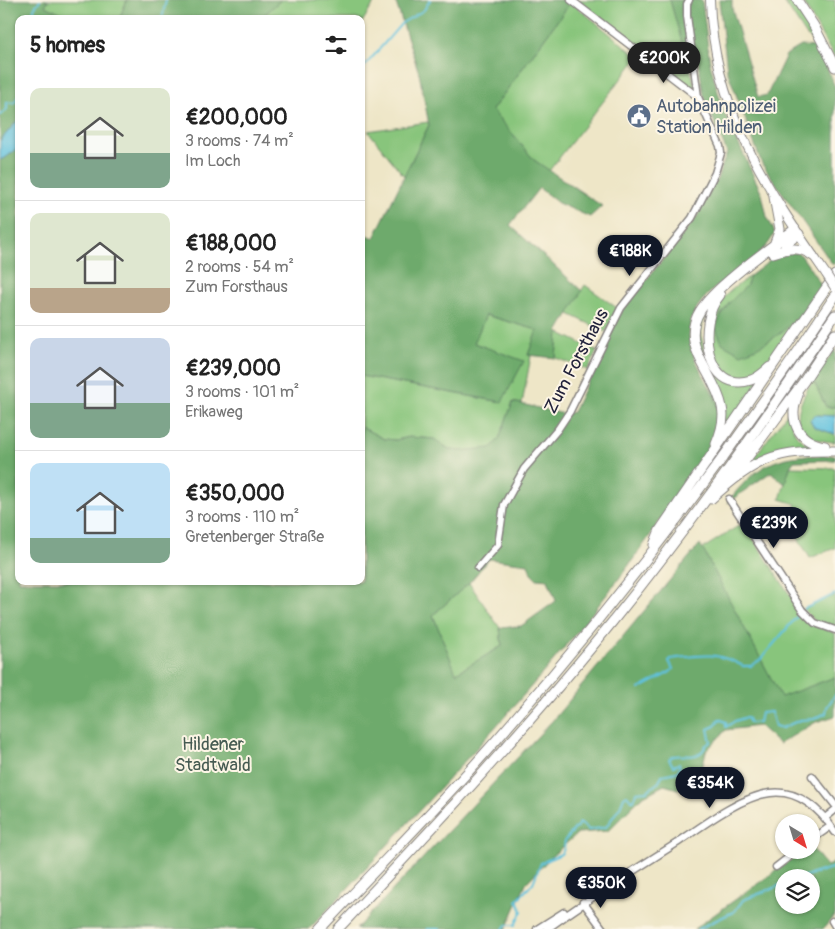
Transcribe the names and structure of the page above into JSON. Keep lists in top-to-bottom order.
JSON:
{
  "streets": {
    "street": ["Zum Forsthaus"]
  },
  "parks": ["Hildener Stadtwald"],
  "places": {
    "public building": ["Autobahnpolizei Station Hilden"]
  },
  "north": "bottom right",
  "page": {
    "heading": "5 homes",
    "price": [
      "€200K",
      "€188K",
      "€239K",
      "€354K",
      "€350K"
    ],
    "list": [
      {
        "name": "€200,000",
        "note": "3 rooms · 74 m² · Im Loch"
      },
      {
        "name": "€188,000",
        "note": "2 rooms · 54 m² · Zum Forsthaus"
      },
      {
        "name": "€239,000",
        "note": "3 rooms · 101 m² · Erikaweg"
      },
      {
        "name": "€350,000",
        "note": "3 rooms · 110 m² · Gretenberger Straße"
      }
    ]
  }
}
